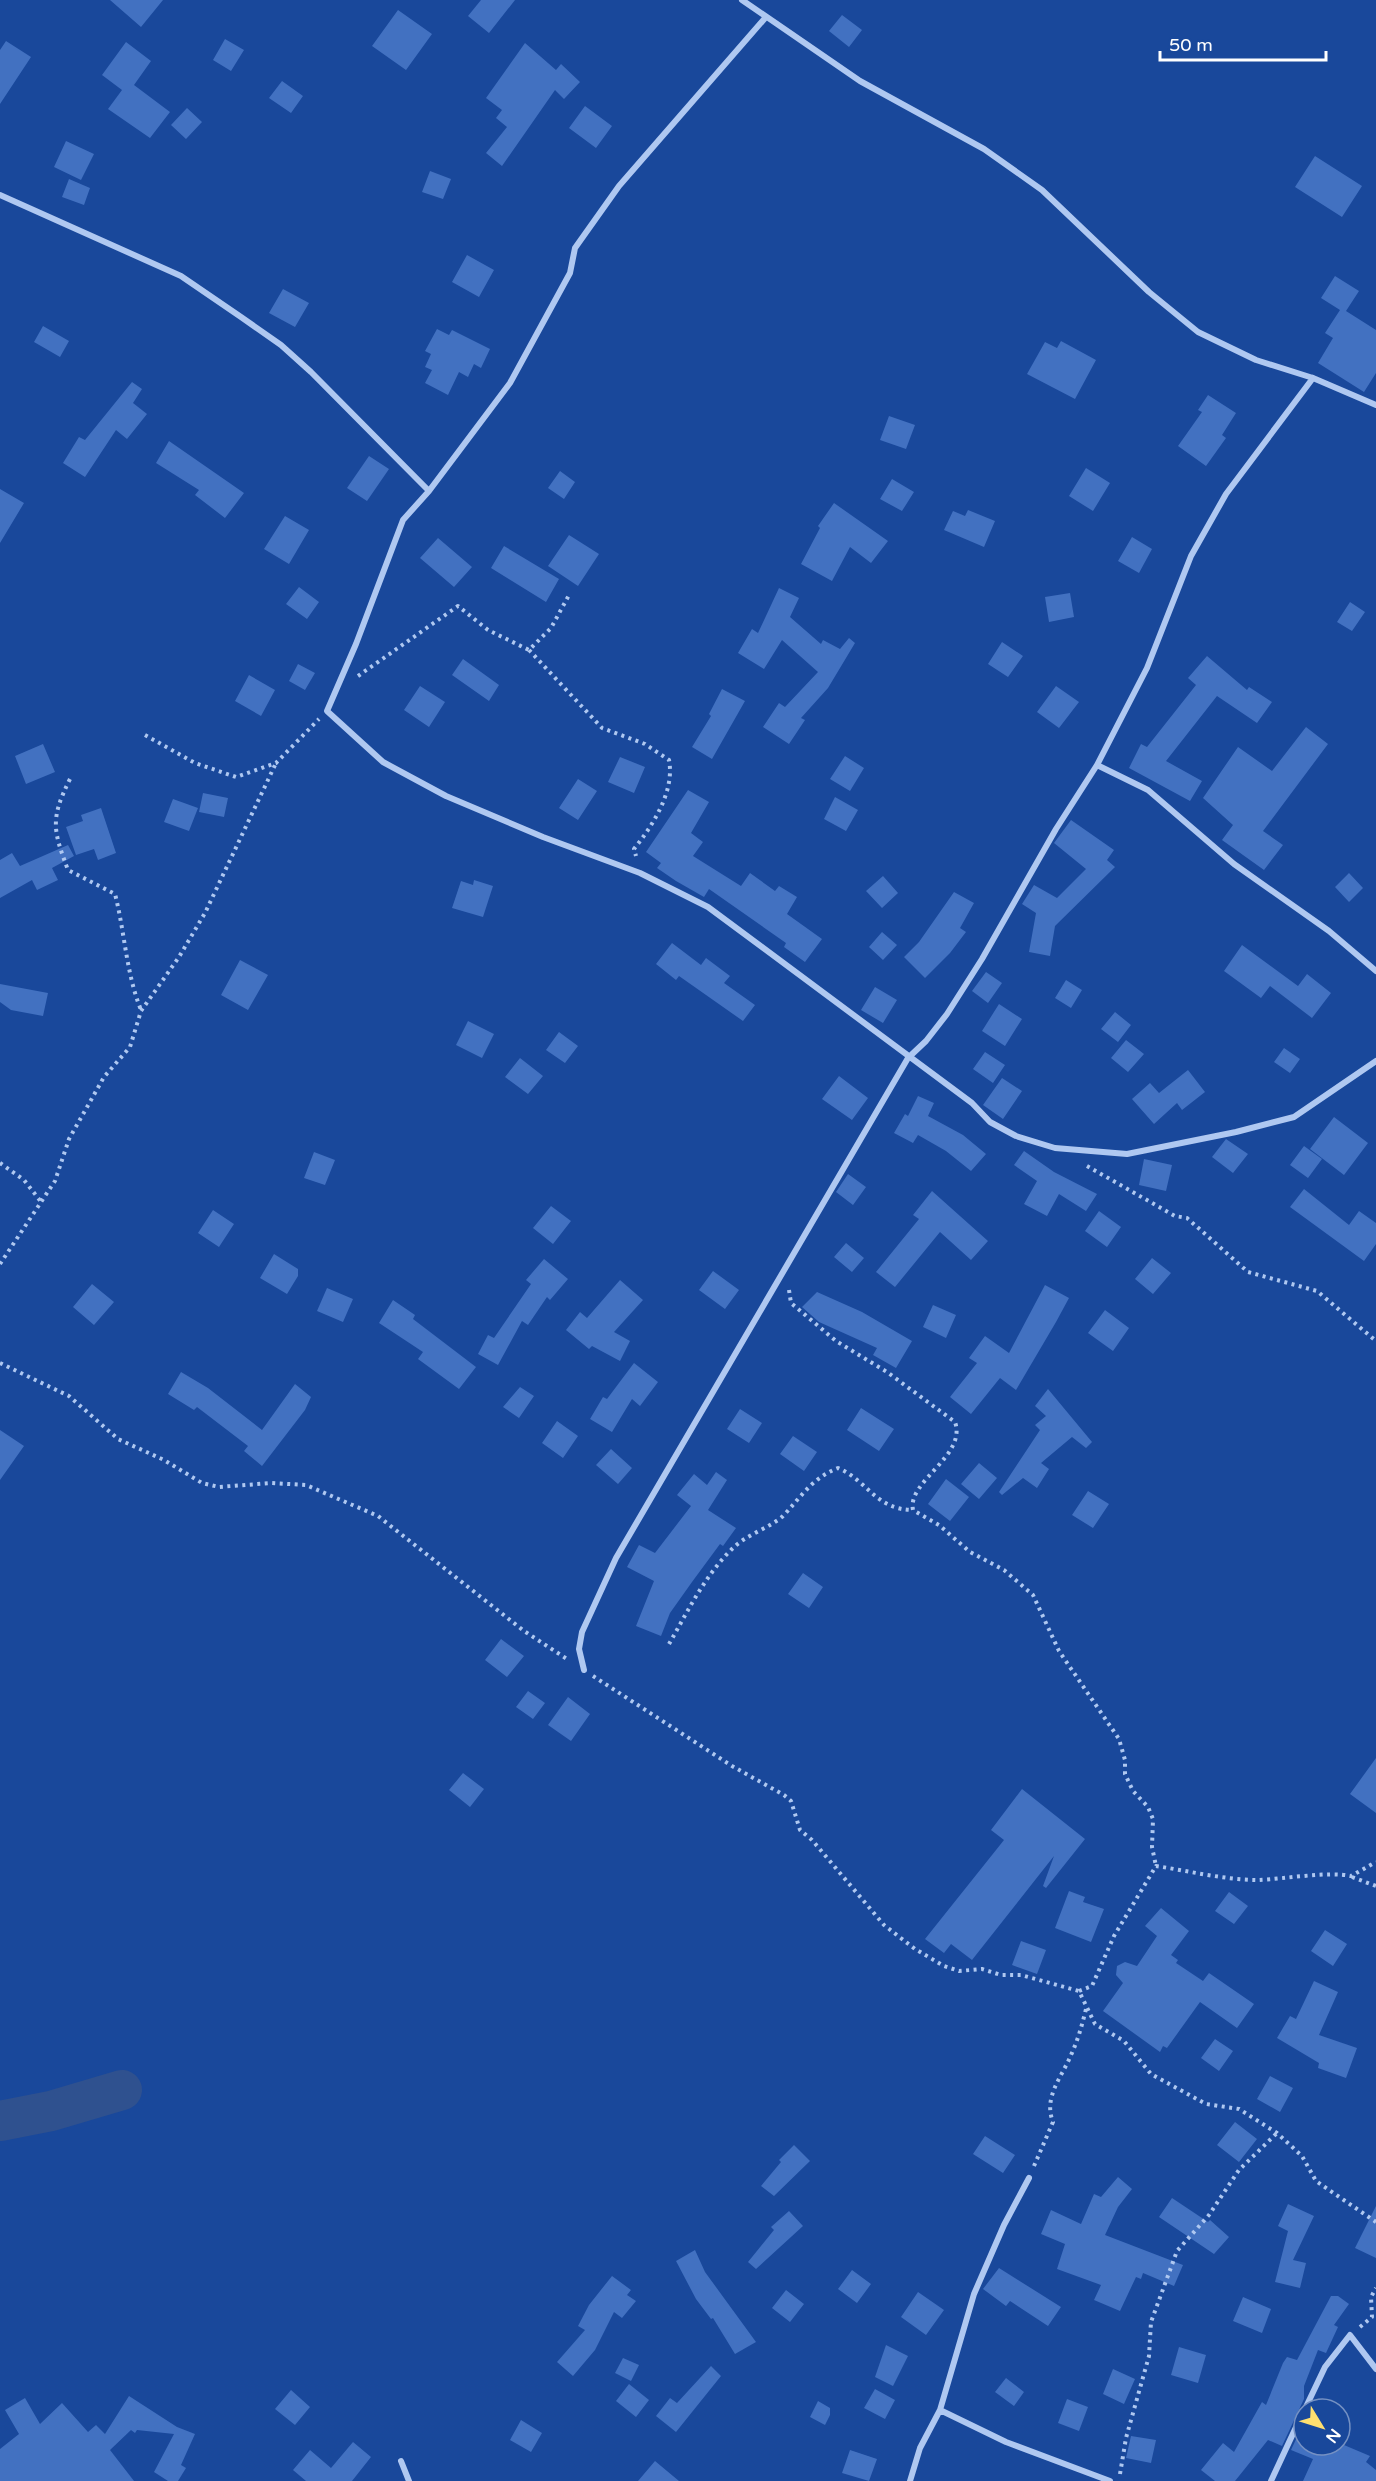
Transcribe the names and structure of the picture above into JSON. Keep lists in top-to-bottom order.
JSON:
{
  "scale_bar": "50 m",
  "north": "bottom right"
}
